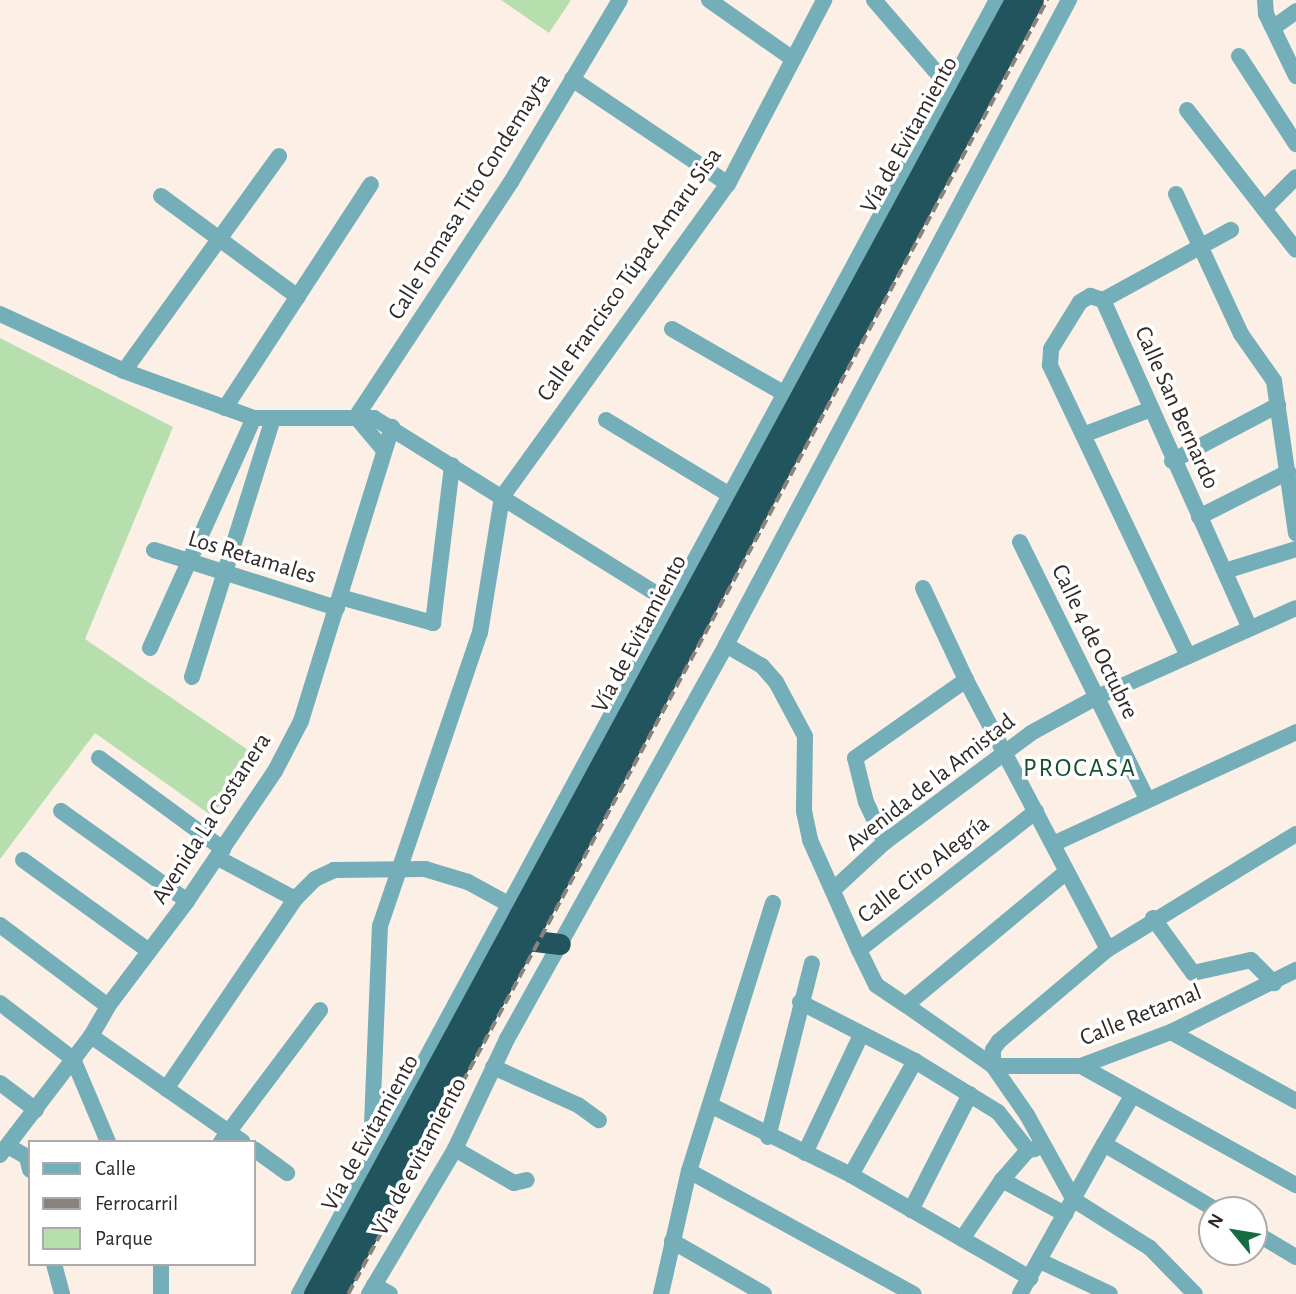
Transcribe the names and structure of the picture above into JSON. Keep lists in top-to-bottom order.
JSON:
{
  "streets": {
    "highway": ["Vía de Evitamiento"],
    "street": [
      "Calle Tomasa Tito Condemayta",
      "Calle Francisco Túpac Amaru Sisa",
      "Calle San Bernardo",
      "Los Retamales",
      "Calle 4 de Octubre",
      "Avenida de la Amistad",
      "Avenida La Costanera",
      "Calle Ciro Alegría",
      "Calle Retamal",
      "Via de evitamiento"
    ]
  },
  "crossings": [
    ["Vía de Evitamiento", "Via de evitamiento"],
    ["Calle San Bernardo", "Avenida de la Amistad"],
    ["Los Retamales", "Avenida La Costanera"],
    ["Calle 4 de Octubre", "Avenida de la Amistad"],
    ["Avenida de la Amistad", "Calle Ciro Alegría"],
    ["Calle Ciro Alegría", "Via de evitamiento"]
  ],
  "districts": ["PROCASA"],
  "legend": ["Calle", "Ferrocarril", "Parque"],
  "north": "top left"
}
